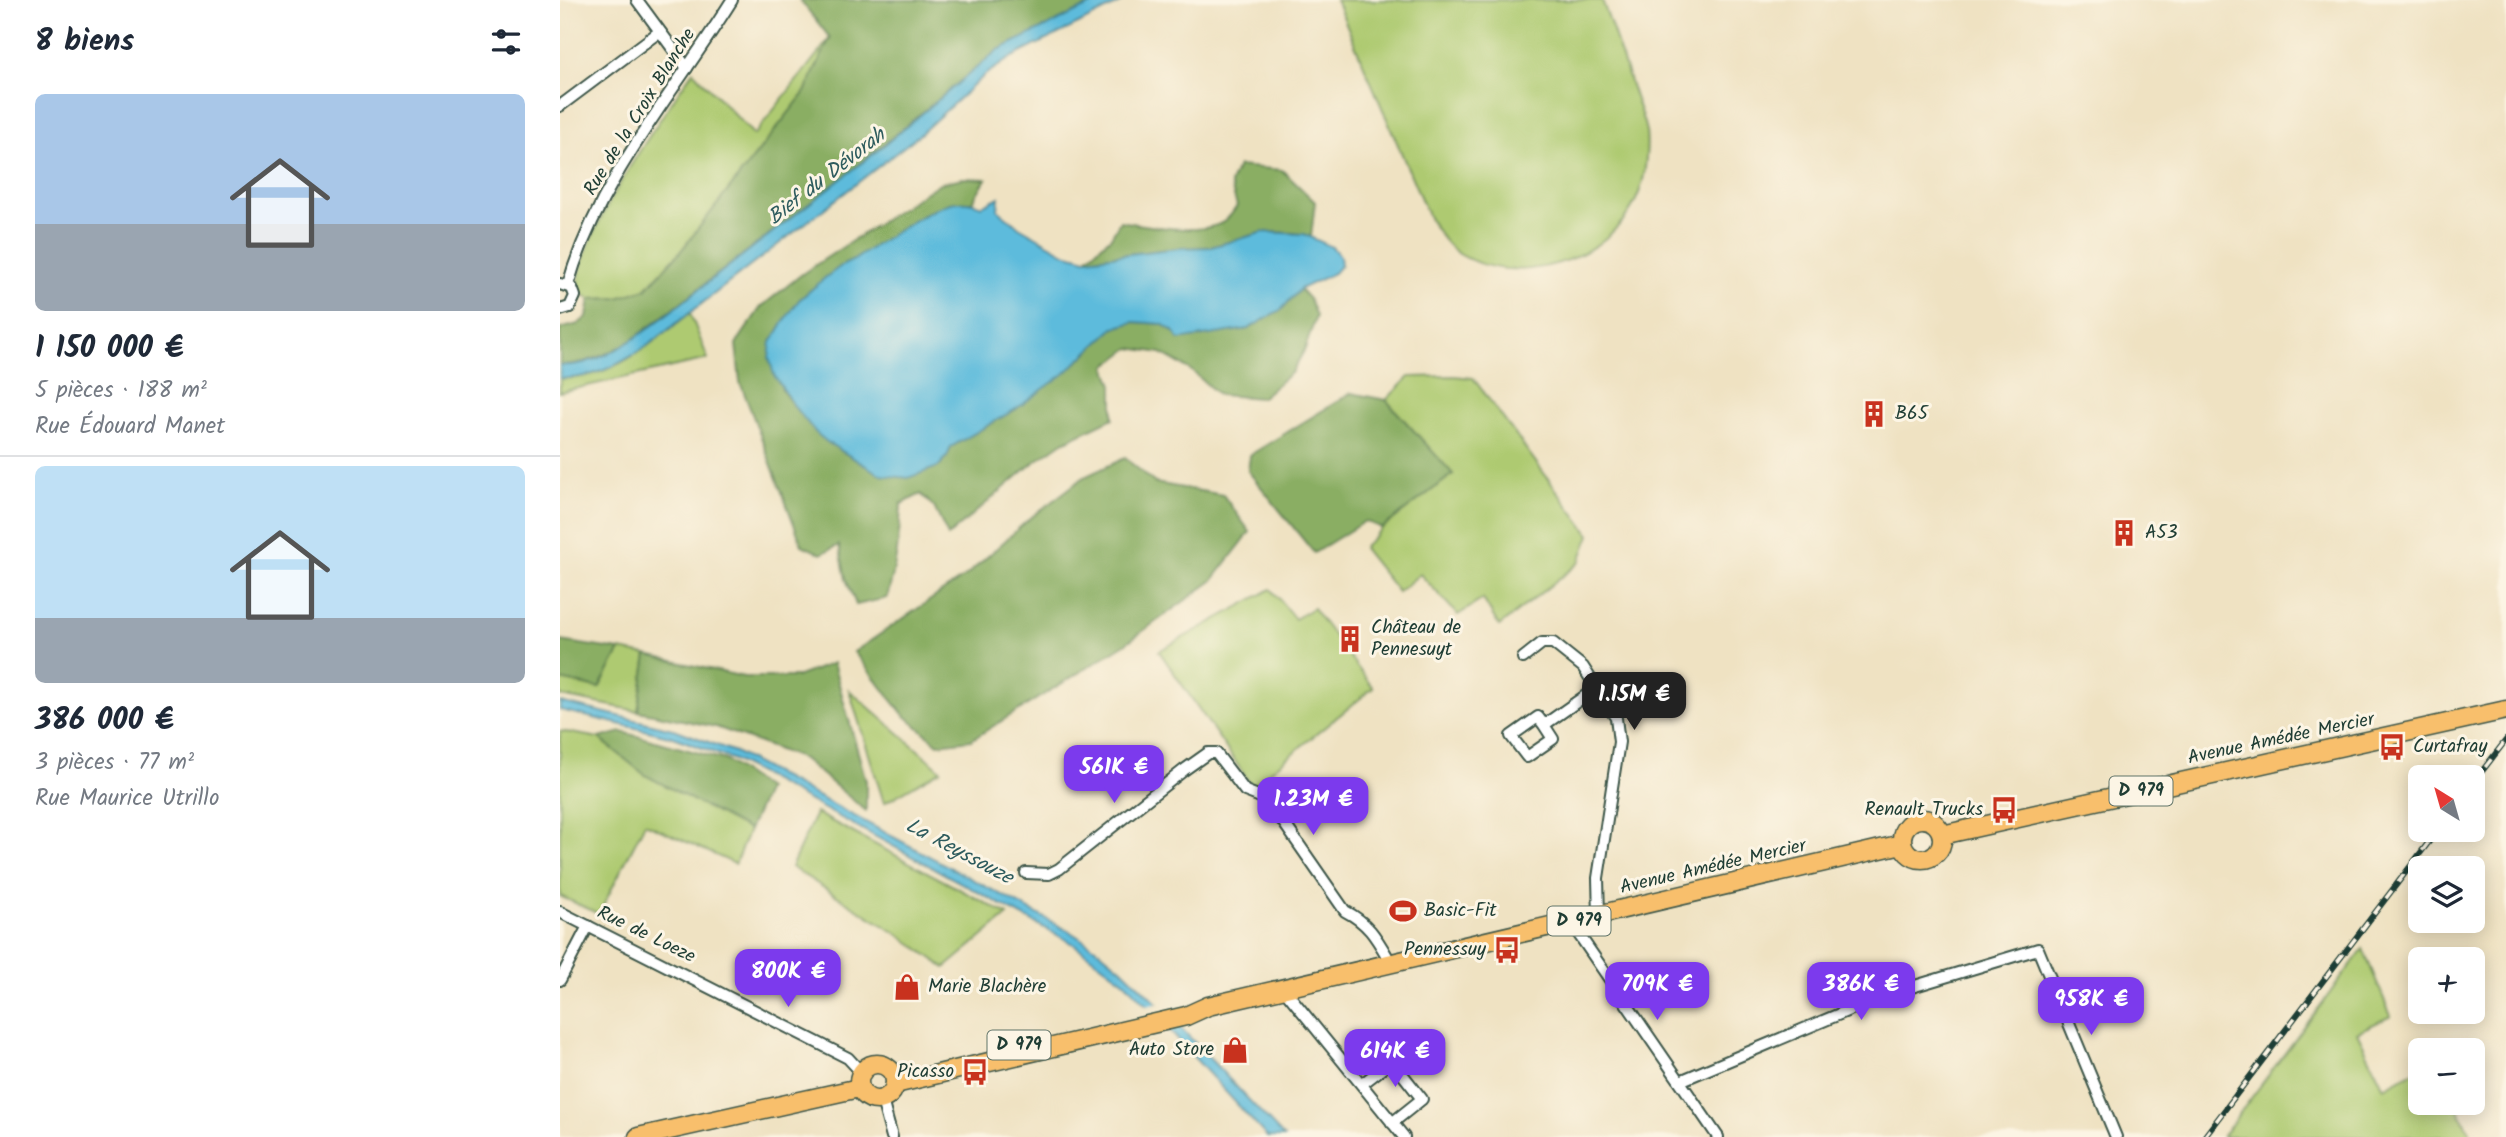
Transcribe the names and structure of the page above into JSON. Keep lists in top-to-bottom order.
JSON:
{
  "streets": {
    "main road": ["Avenue Amédée Mercier", "D 979"],
    "street": ["Rue de la Croix Blanche", "Rue de Loeze"]
  },
  "crossings": [
    ["Avenue Amédée Mercier", "Rue de Loeze"]
  ],
  "water": ["Bief du Dévorah", "La Reyssouze"],
  "places": {
    "building": ["B65", "A53", "Château de Pennesuyt"],
    "bus stop": [
      "Curtafray",
      "Renault Trucks",
      "Pennessuy",
      "Picasso"
    ],
    "sports": ["Basic-Fit"],
    "shop": ["Marie Blachère", "Auto Store"]
  },
  "north": "top left",
  "page": {
    "heading": "8 biens",
    "list": [
      {
        "name": "1 150 000 €",
        "note": "5 pièces · 188 m² · Rue Édouard Manet"
      },
      {
        "name": "386 000 €",
        "note": "3 pièces · 77 m² · Rue Maurice Utrillo"
      }
    ],
    "price": [
      "1.15M €",
      "561K €",
      "1.23M €",
      "800K €",
      "709K €",
      "386K €",
      "958K €",
      "614K €"
    ],
    "map_buttons": ["+", "−"]
  }
}
